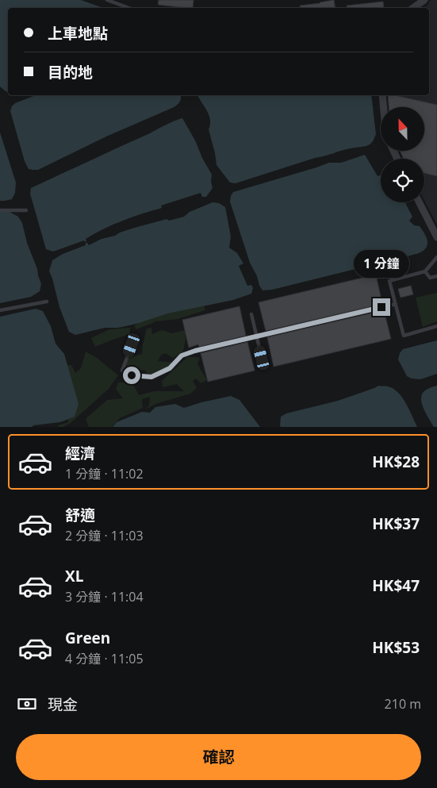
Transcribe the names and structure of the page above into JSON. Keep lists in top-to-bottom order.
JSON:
{
  "north": "top",
  "page": {
    "banner": ["上車地點", "目的地"],
    "bubble": "1 分鐘",
    "list": [
      {
        "name": "經濟",
        "note": "1 分鐘 · 11:02",
        "value": "HK$28"
      },
      {
        "name": "舒適",
        "note": "2 分鐘 · 11:03",
        "value": "HK$37"
      },
      {
        "name": "XL",
        "note": "3 分鐘 · 11:04",
        "value": "HK$47"
      },
      {
        "name": "Green",
        "note": "4 分鐘 · 11:05",
        "value": "HK$53"
      }
    ],
    "pay": ["現金", "210 m"],
    "buttons": "確認"
  }
}
